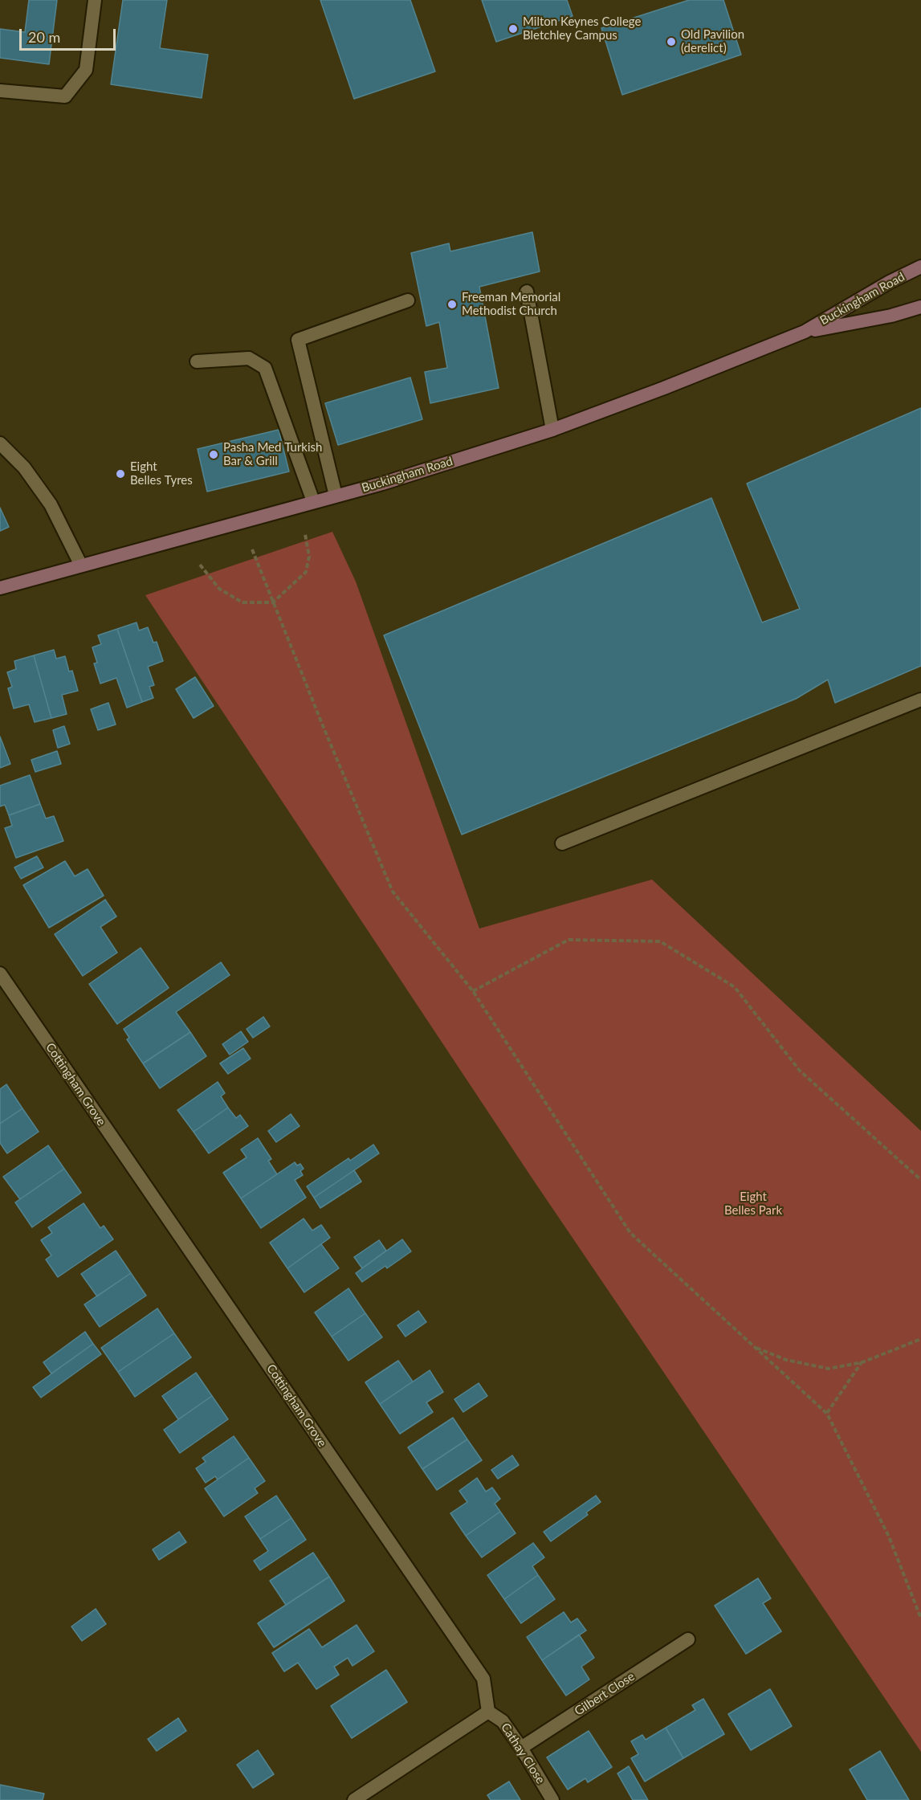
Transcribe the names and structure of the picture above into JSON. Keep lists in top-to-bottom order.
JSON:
{
  "streets": {
    "main road": ["Buckingham Road"],
    "street": ["Cottingham Grove", "Gilbert Close", "Cathay Close"]
  },
  "crossings": [
    ["Cottingham Grove", "Cathay Close"],
    ["Gilbert Close", "Cathay Close"]
  ],
  "parks": ["Eight Belles Park"],
  "places": [
    "Milton Keynes College Bletchley Campus",
    "Old Pavilion (derelict)",
    "Freeman Memorial Methodist Church",
    "Pasha Med Turkish Bar & Grill",
    "Eight Belles Tyres"
  ],
  "scale_bar": "20 m"
}
